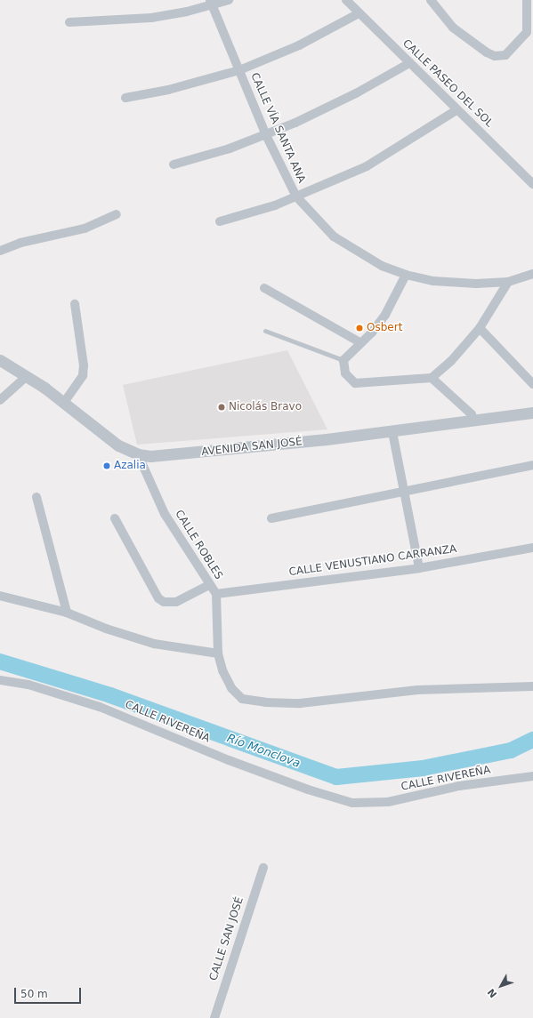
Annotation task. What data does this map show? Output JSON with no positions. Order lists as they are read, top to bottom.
{
  "streets": {
    "street": [
      "CALLE PASEO DEL SOL",
      "CALLE VÍA SANTA ANA",
      "AVENIDA SAN JOSÉ",
      "CALLE ROBLES",
      "CALLE VENUSTIANO CARRANZA",
      "CALLE RIVEREÑA",
      "CALLE SAN JOSÉ"
    ]
  },
  "crossings": [
    ["AVENIDA SAN JOSÉ", "CALLE ROBLES"],
    ["CALLE ROBLES", "CALLE VENUSTIANO CARRANZA"]
  ],
  "water": ["Río Monclova"],
  "places": ["Osbert", "Nicolás Bravo", "Azalia"],
  "scale_bar": "50 m",
  "north": "bottom left"
}
